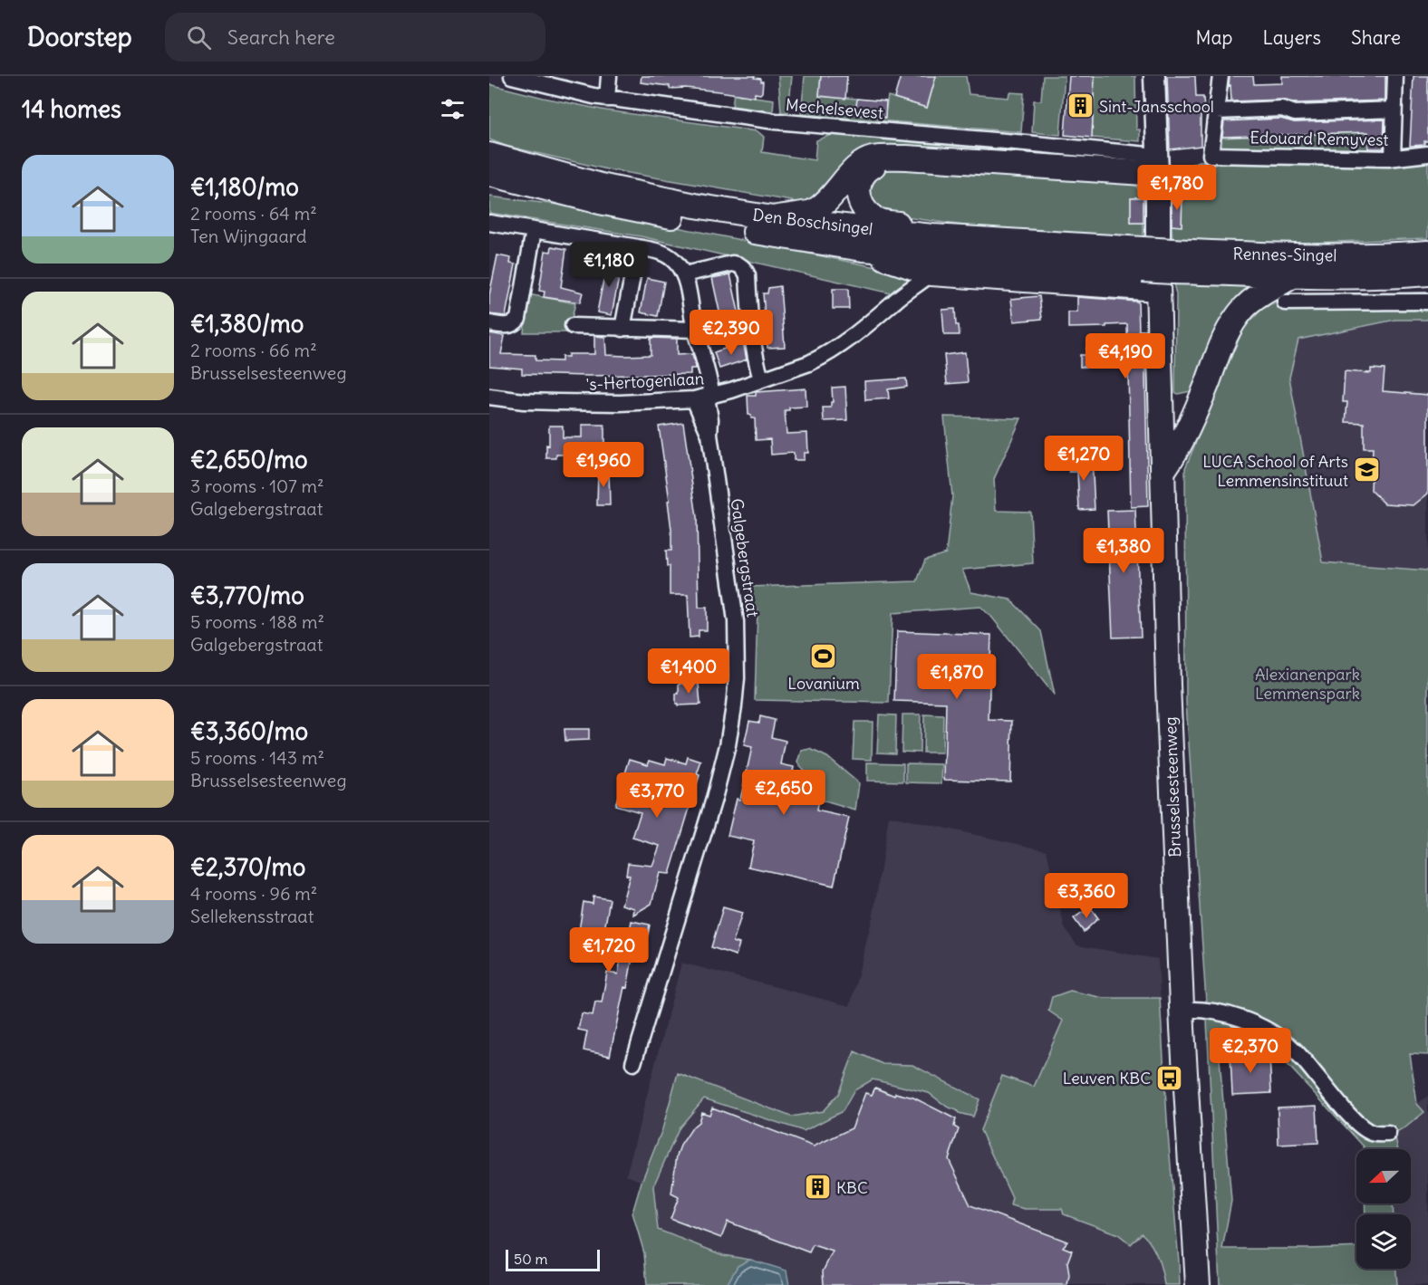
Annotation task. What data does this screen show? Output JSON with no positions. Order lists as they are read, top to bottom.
{
  "streets": {
    "main road": ["Den Boschsingel", "Rennes-Singel", "Brusselsesteenweg"],
    "street": [
      "Mechelsevest",
      "Edouard Remyvest",
      "'s-Hertogenlaan",
      "Galgebergstraat"
    ]
  },
  "crossings": [
    ["Mechelsevest", "Brusselsesteenweg"],
    ["Den Boschsingel", "Rennes-Singel"],
    ["Rennes-Singel", "Brusselsesteenweg"],
    ["'s-Hertogenlaan", "Galgebergstraat"]
  ],
  "parks": ["Alexianenpark Lemmenspark"],
  "places": {
    "building": ["Sint-Jansschool", "KBC"],
    "school or university": ["LUCA School of Arts Lemmensinstituut"],
    "sports": ["Lovanium"],
    "bus stop": ["Leuven KBC"]
  },
  "scale_bar": "50 m",
  "north": "left",
  "page": {
    "header": "Doorstep",
    "search": "Search here",
    "nav": ["Map", "Layers", "Share"],
    "heading": "14 homes",
    "list": [
      {
        "name": "€1,180/mo",
        "note": "2 rooms · 64 m² · Ten Wijngaard"
      },
      {
        "name": "€1,380/mo",
        "note": "2 rooms · 66 m² · Brusselsesteenweg"
      },
      {
        "name": "€2,650/mo",
        "note": "3 rooms · 107 m² · Galgebergstraat"
      },
      {
        "name": "€3,770/mo",
        "note": "5 rooms · 188 m² · Galgebergstraat"
      },
      {
        "name": "€3,360/mo",
        "note": "5 rooms · 143 m² · Brusselsesteenweg"
      },
      {
        "name": "€2,370/mo",
        "note": "4 rooms · 96 m² · Sellekensstraat"
      }
    ],
    "price": [
      "€1,780",
      "€1,180",
      "€2,390",
      "€4,190",
      "€1,270",
      "€1,960",
      "€1,380",
      "€1,400",
      "€1,870",
      "€2,650",
      "€3,770",
      "€3,360",
      "€1,720",
      "€2,370"
    ],
    "scale": "50 m"
  }
}
